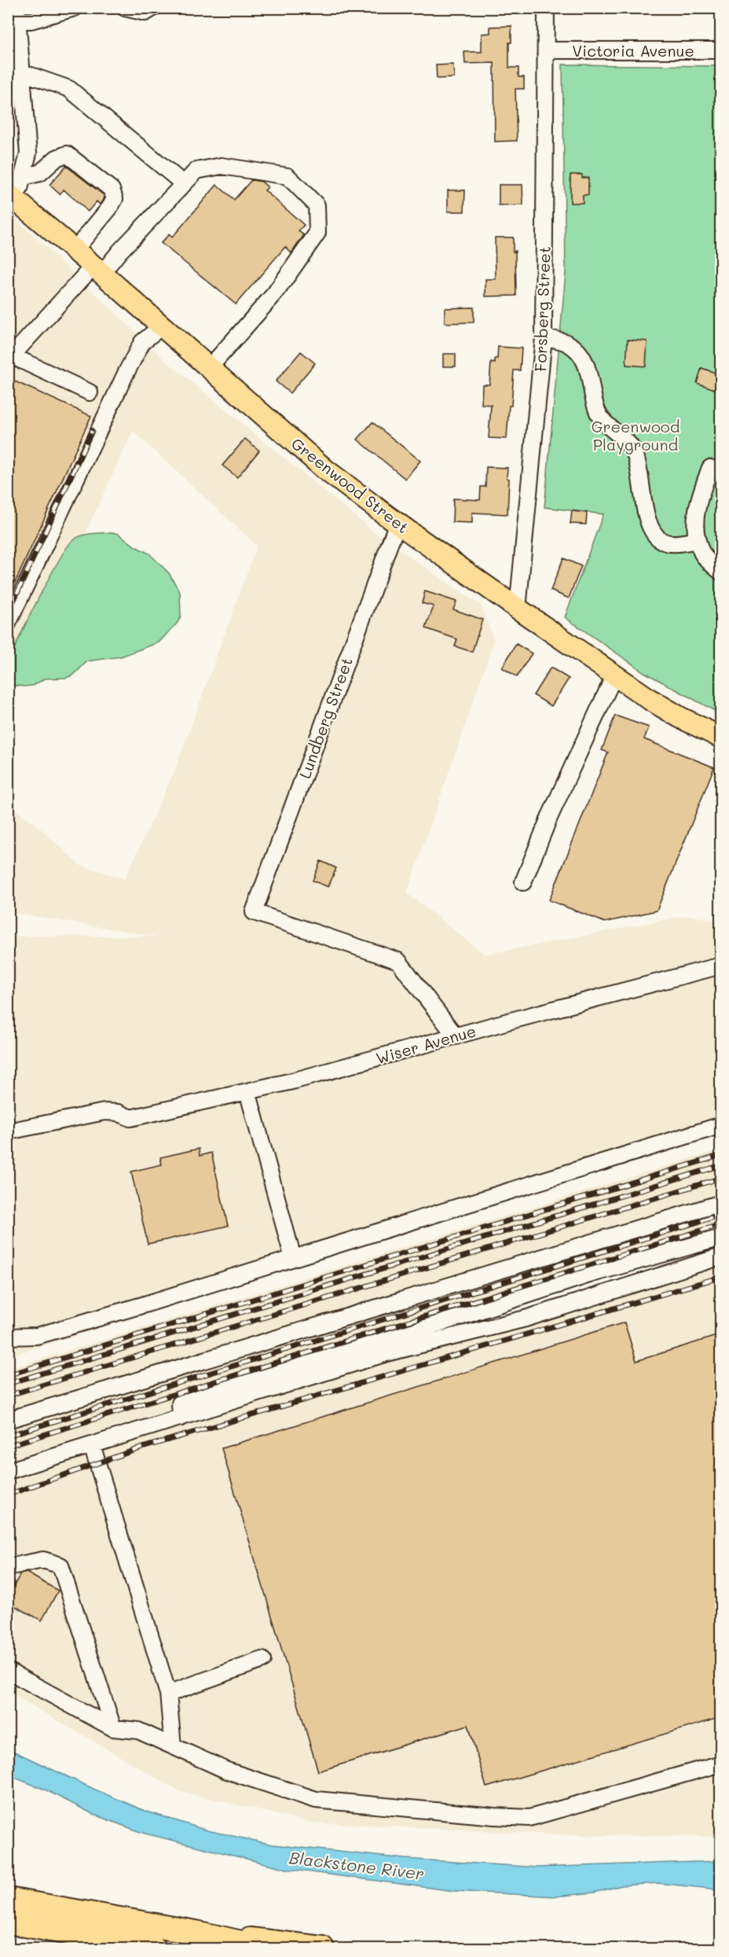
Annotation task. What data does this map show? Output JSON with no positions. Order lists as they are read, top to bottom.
{
  "streets": {
    "main road": ["Greenwood Street"],
    "street": [
      "Victoria Avenue",
      "Forsberg Street",
      "Lundberg Street",
      "Wiser Avenue"
    ]
  },
  "crossings": [
    ["Victoria Avenue", "Forsberg Street"],
    ["Forsberg Street", "Greenwood Street"],
    ["Greenwood Street", "Lundberg Street"],
    ["Lundberg Street", "Wiser Avenue"]
  ],
  "water": ["Blackstone River"],
  "parks": ["Greenwood Playground"]
}
